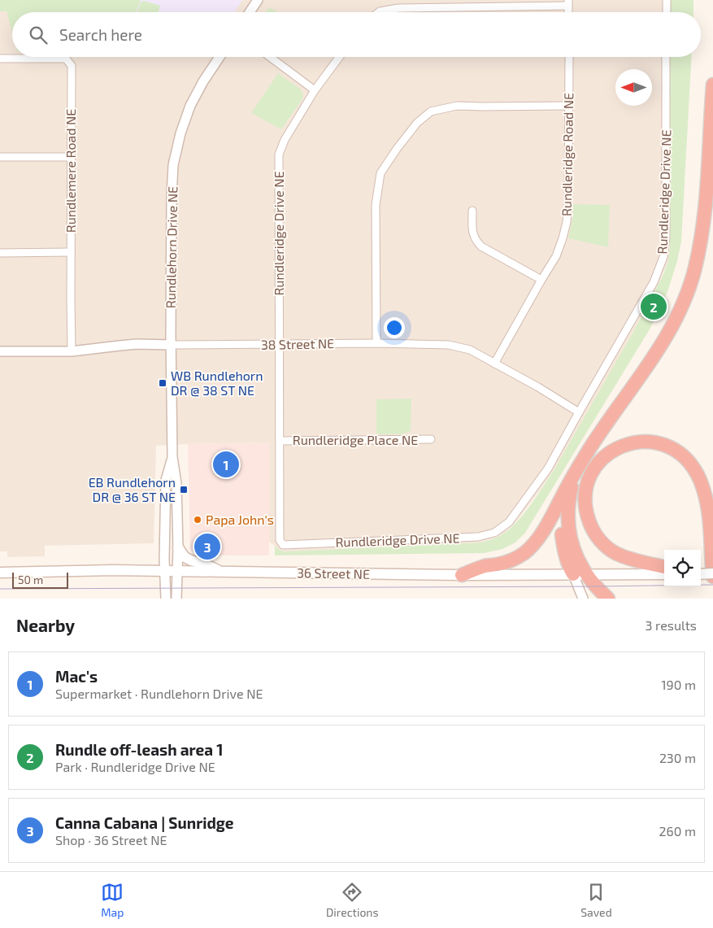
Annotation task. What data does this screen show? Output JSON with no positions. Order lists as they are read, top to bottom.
{
  "streets": {
    "main road": ["36 Street NE"],
    "street": [
      "Rundleridge Road NE",
      "Rundlemere Road NE",
      "Rundleridge Drive NE",
      "Rundlehorn Drive NE",
      "38 Street NE",
      "Rundleridge Place NE"
    ]
  },
  "crossings": [
    ["Rundleridge Road NE", "38 Street NE"],
    ["Rundlemere Road NE", "38 Street NE"],
    ["Rundleridge Drive NE", "38 Street NE"],
    ["Rundleridge Drive NE", "Rundleridge Place NE"],
    ["Rundlehorn Drive NE", "38 Street NE"],
    ["Rundlehorn Drive NE", "36 Street NE"]
  ],
  "places": {
    "transit": ["WB Rundlehorn DR @ 38 ST NE", "EB Rundlehorn DR @ 36 ST NE"],
    "other": ["Papa John's"]
  },
  "scale_bar": "50 m",
  "north": "left",
  "page": {
    "search": "Search here",
    "pins": ["2", "1", "3"],
    "scale": "50 m",
    "heading": ["Nearby", "3 results"],
    "list": [
      {
        "mark": "1",
        "name": "Mac's",
        "note": "Supermarket · Rundlehorn Drive NE",
        "value": "190 m"
      },
      {
        "mark": "2",
        "name": "Rundle off-leash area 1",
        "note": "Park · Rundleridge Drive NE",
        "value": "230 m"
      },
      {
        "mark": "3",
        "name": "Canna Cabana | Sunridge",
        "note": "Shop · 36 Street NE",
        "value": "260 m"
      }
    ],
    "nav": ["Map", "Directions", "Saved"]
  }
}
